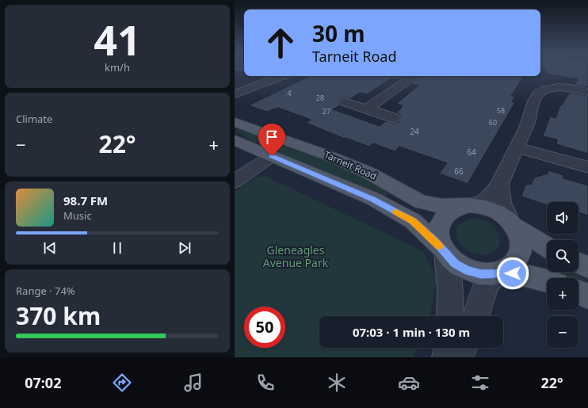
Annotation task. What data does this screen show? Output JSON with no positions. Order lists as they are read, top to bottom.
{
  "streets": {
    "main road": ["Tarneit Road"]
  },
  "parks": ["Gleneagles Avenue Park"],
  "house_numbers": [
    "4",
    "28",
    "58",
    "27",
    "60",
    "24",
    "64",
    "66"
  ],
  "page": {
    "tile": [
      ["41", "km/h"],
      "Climate",
      ["Range · 74%", "370 km"]
    ],
    "turn": ["30 m", "Tarneit Road"],
    "heat": ["−", "22°", "+"],
    "song": ["98.7 FM", "Music"],
    "map_buttons": ["+", "−"],
    "limit": "50",
    "trip": "07:03 · 1 min · 130 m",
    "tabs": ["07:02", "22°"]
  }
}
